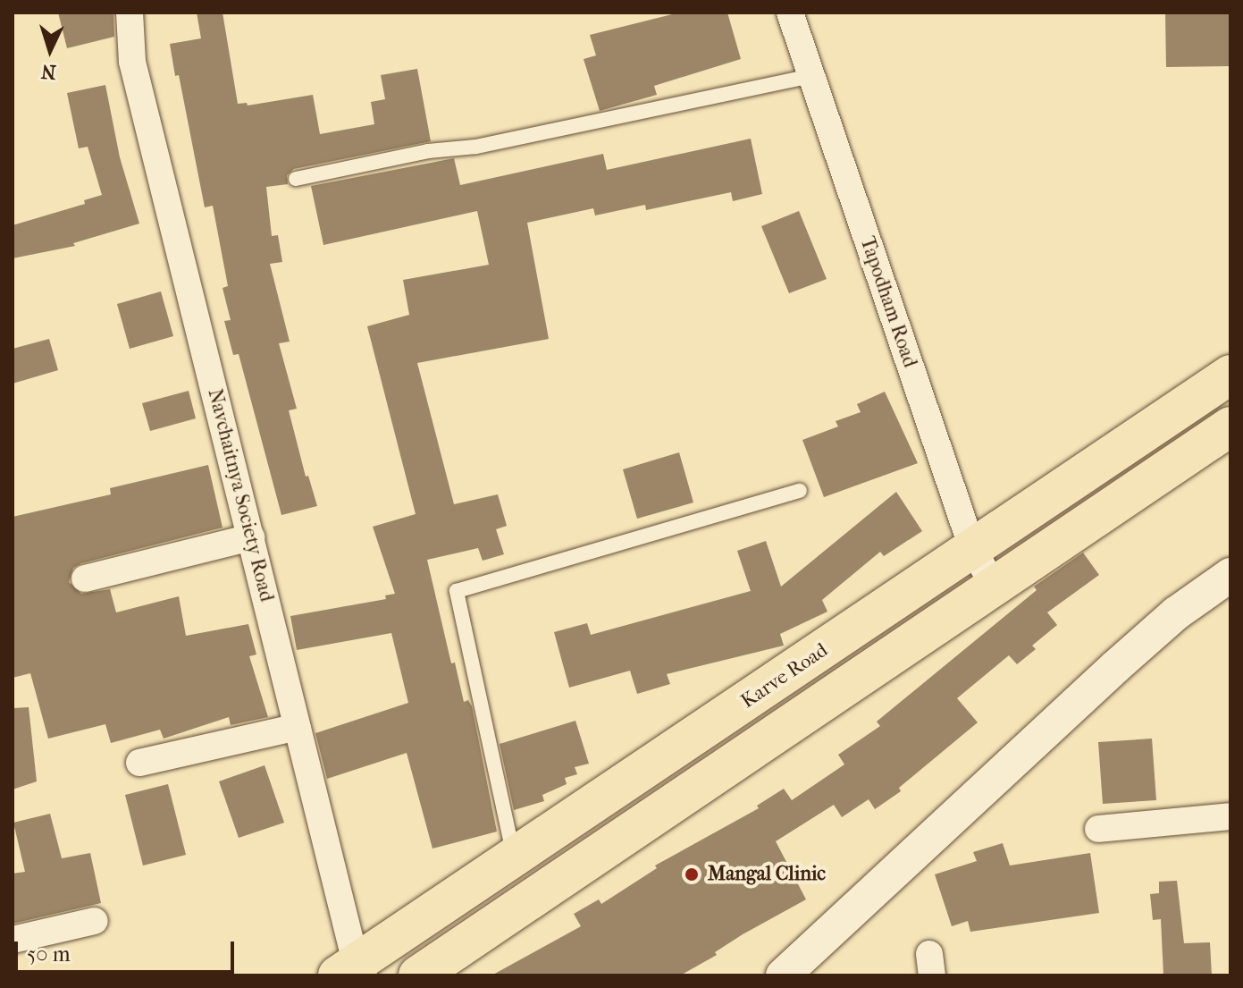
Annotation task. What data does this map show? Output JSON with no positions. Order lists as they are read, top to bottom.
{
  "streets": {
    "main road": ["Karve Road"],
    "street": ["Tapodham Road", "Navchaitnya Society Road"]
  },
  "crossings": [
    ["Tapodham Road", "Karve Road"],
    ["Navchaitnya Society Road", "Karve Road"]
  ],
  "places": ["Mangal Clinic"],
  "scale_bar": "50 m",
  "north": "bottom"
}
